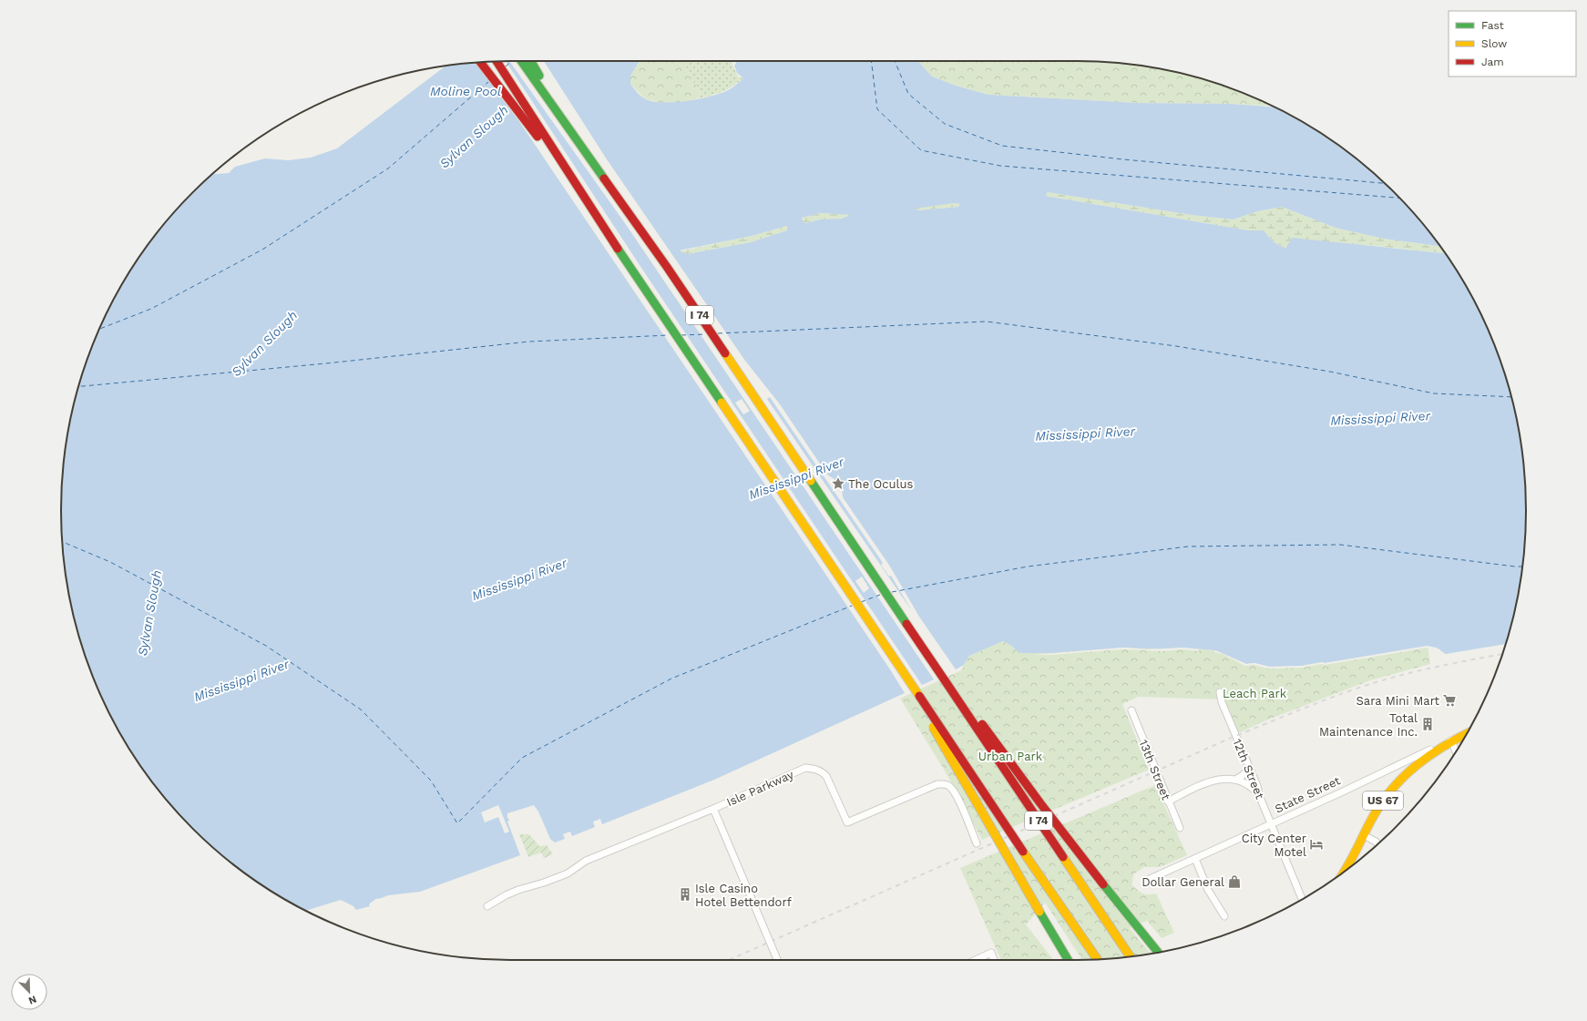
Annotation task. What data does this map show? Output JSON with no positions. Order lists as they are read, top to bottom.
{
  "streets": {
    "main road": ["I 74", "State Street", "US 67"],
    "street": ["12th Street", "13th Street", "Isle Parkway"]
  },
  "crossings": [
    ["12th Street", "State Street"],
    ["State Street", "US 67"]
  ],
  "water": ["Moline Pool", "Sylvan Slough", "Mississippi River"],
  "parks": ["Leach Park", "Urban Park"],
  "places": {
    "place": ["The Oculus"],
    "supermarket": ["Sara Mini Mart"],
    "building": ["Total Maintenance Inc.", "Isle Casino Hotel Bettendorf"],
    "hotel": ["City Center Motel"],
    "shop": ["Dollar General"]
  },
  "legend": ["Fast", "Slow", "Jam"],
  "north": "bottom right"
}
